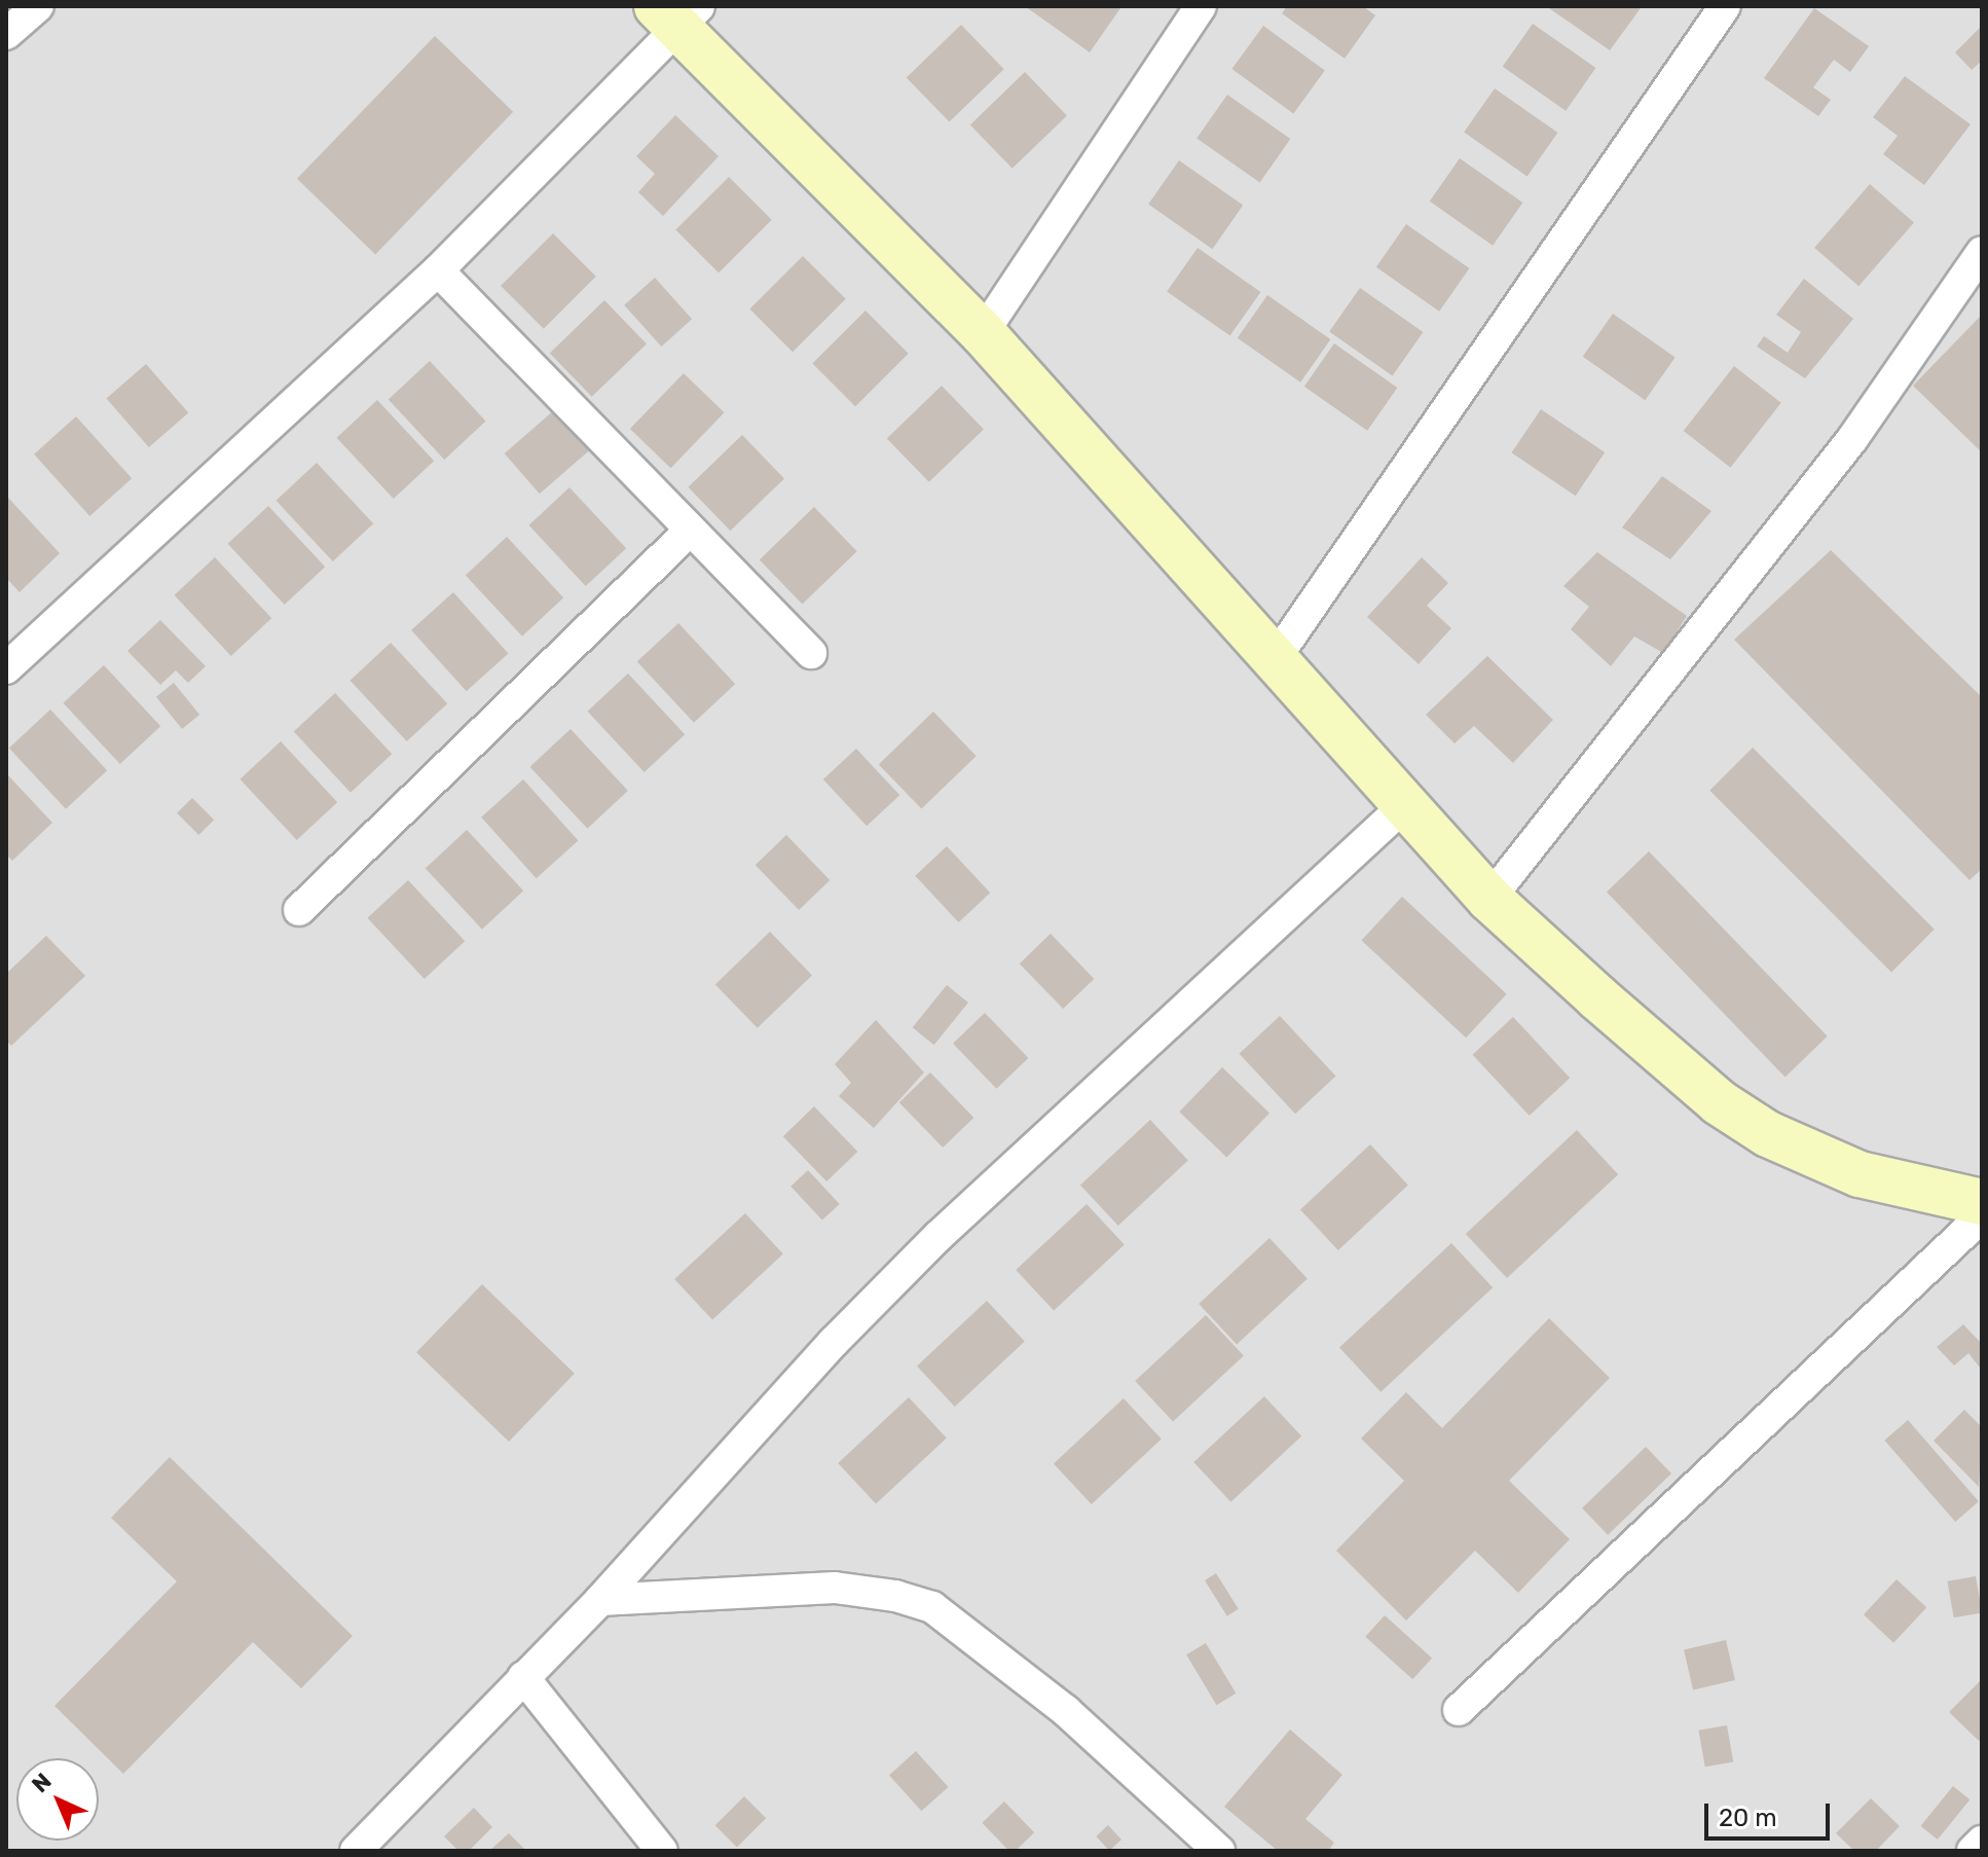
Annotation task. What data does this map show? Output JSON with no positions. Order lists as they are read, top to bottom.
{
  "scale_bar": "20 m",
  "north": "top left"
}
